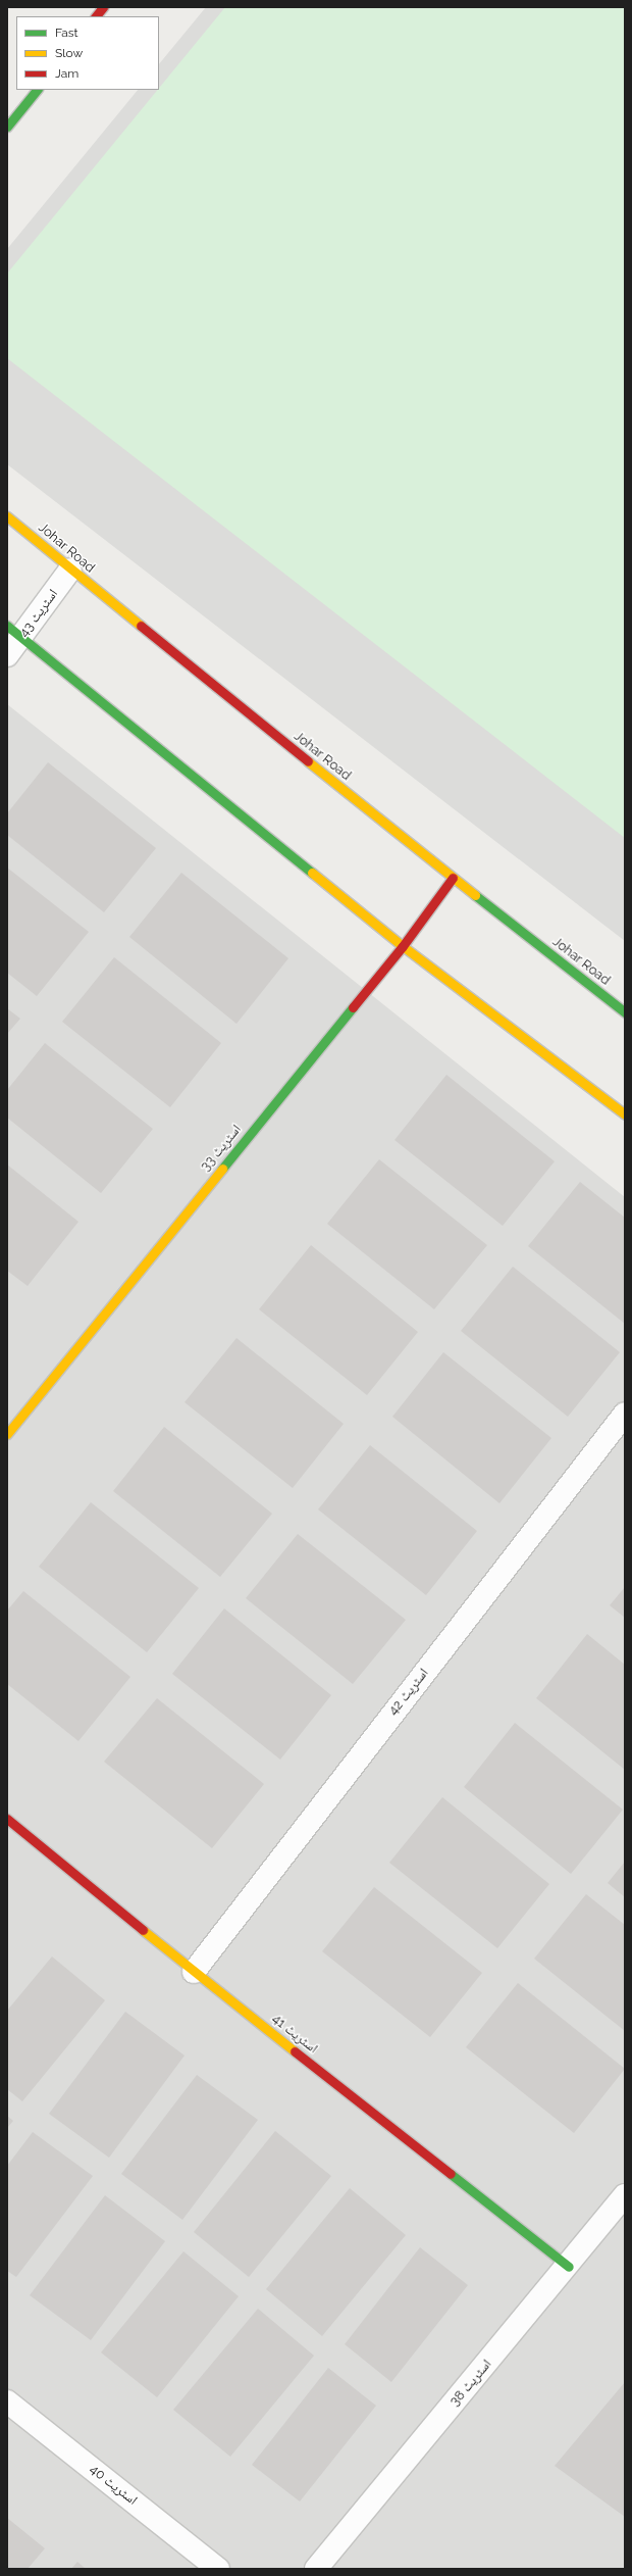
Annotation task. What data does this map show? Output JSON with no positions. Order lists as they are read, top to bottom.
{
  "streets": {
    "street": [
      "Johar Road",
      "اسٹریٹ 43",
      "اسٹریٹ 33",
      "اسٹریٹ 42",
      "اسٹریٹ 41",
      "اسٹریٹ 38",
      "اسٹریٹ 40"
    ]
  },
  "crossings": [
    ["Johar Road", "اسٹریٹ 43"],
    ["Johar Road", "اسٹریٹ 33"],
    ["اسٹریٹ 42", "اسٹریٹ 41"],
    ["اسٹریٹ 41", "اسٹریٹ 38"]
  ],
  "legend": ["Fast", "Slow", "Jam"]
}
